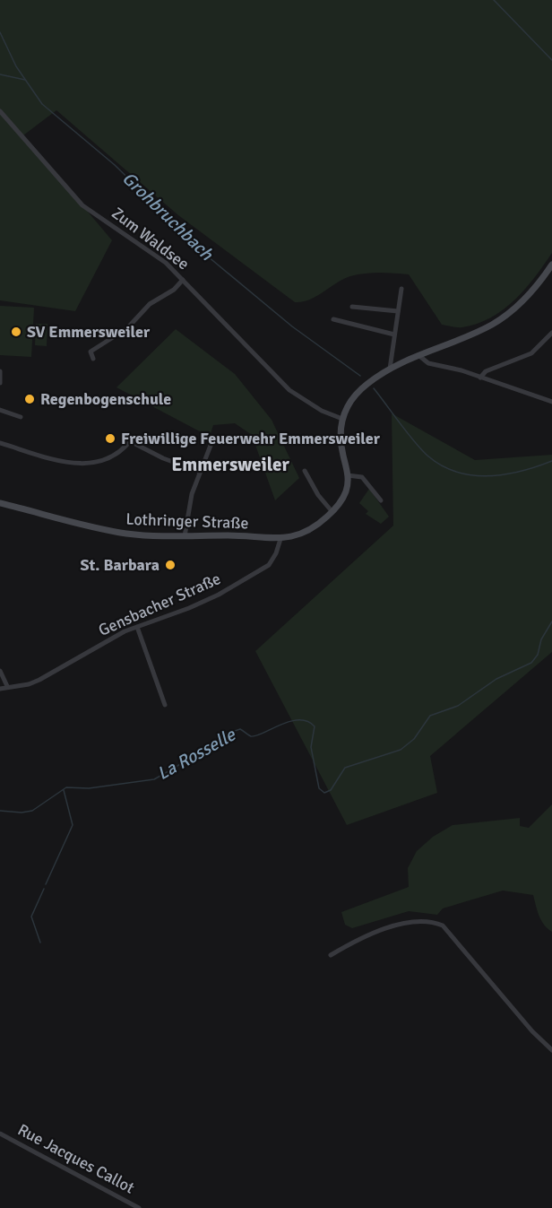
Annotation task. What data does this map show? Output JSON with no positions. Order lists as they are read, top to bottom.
{
  "streets": {
    "main road": ["Lothringer Straße"],
    "street": ["Zum Waldsee", "Gensbacher Straße", "Rue Jacques Callot"]
  },
  "crossings": [
    ["Lothringer Straße", "Gensbacher Straße"]
  ],
  "districts": ["Emmersweiler"],
  "water": ["Grohbruchbach", "La Rosselle"],
  "places": [
    "SV Emmersweiler",
    "Regenbogenschule",
    "Freiwillige Feuerwehr Emmersweiler",
    "St. Barbara"
  ]
}
